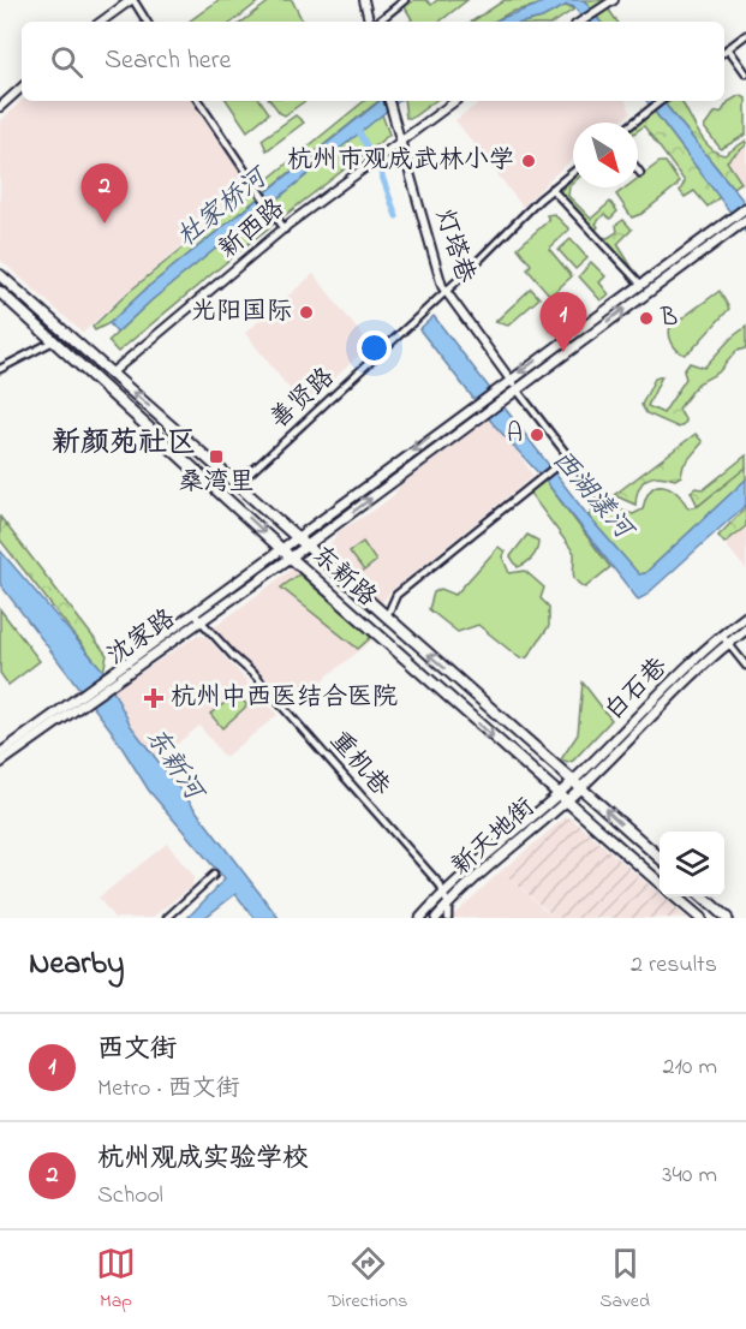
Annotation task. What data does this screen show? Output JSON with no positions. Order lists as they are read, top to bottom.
{
  "streets": {
    "main road": [
      "东新路",
      "沈家路",
      "白石巷",
      "新天地街"
    ],
    "street": [
      "新西路",
      "灯塔巷",
      "善贤路",
      "重机巷"
    ]
  },
  "crossings": [
    ["新西路", "灯塔巷"],
    ["新西路", "东新路"],
    ["灯塔巷", "善贤路"],
    ["灯塔巷", "沈家路"],
    ["善贤路", "东新路"],
    ["东新路", "沈家路"],
    ["东新路", "白石巷"],
    ["东新路", "新天地街"],
    ["沈家路", "重机巷"],
    ["白石巷", "新天地街"],
    ["重机巷", "新天地街"]
  ],
  "districts": ["新颜苑社区"],
  "water": ["杜家桥河", "西湖漾河", "东新河"],
  "places": {
    "other": [
      "杭州市观成武林小学",
      "光阳国际",
      "B",
      "A"
    ],
    "transit": ["桑湾里"],
    "health": ["杭州中西医结合医院"]
  },
  "north": "bottom right",
  "page": {
    "search": "Search here",
    "pins": ["2", "1"],
    "heading": ["Nearby", "2 results"],
    "list": [
      {
        "mark": "1",
        "name": "西文街",
        "note": "Metro · 西文街",
        "value": "210 m"
      },
      {
        "mark": "2",
        "name": "杭州观成实验学校",
        "note": "School",
        "value": "340 m"
      }
    ],
    "nav": ["Map", "Directions", "Saved"]
  }
}
